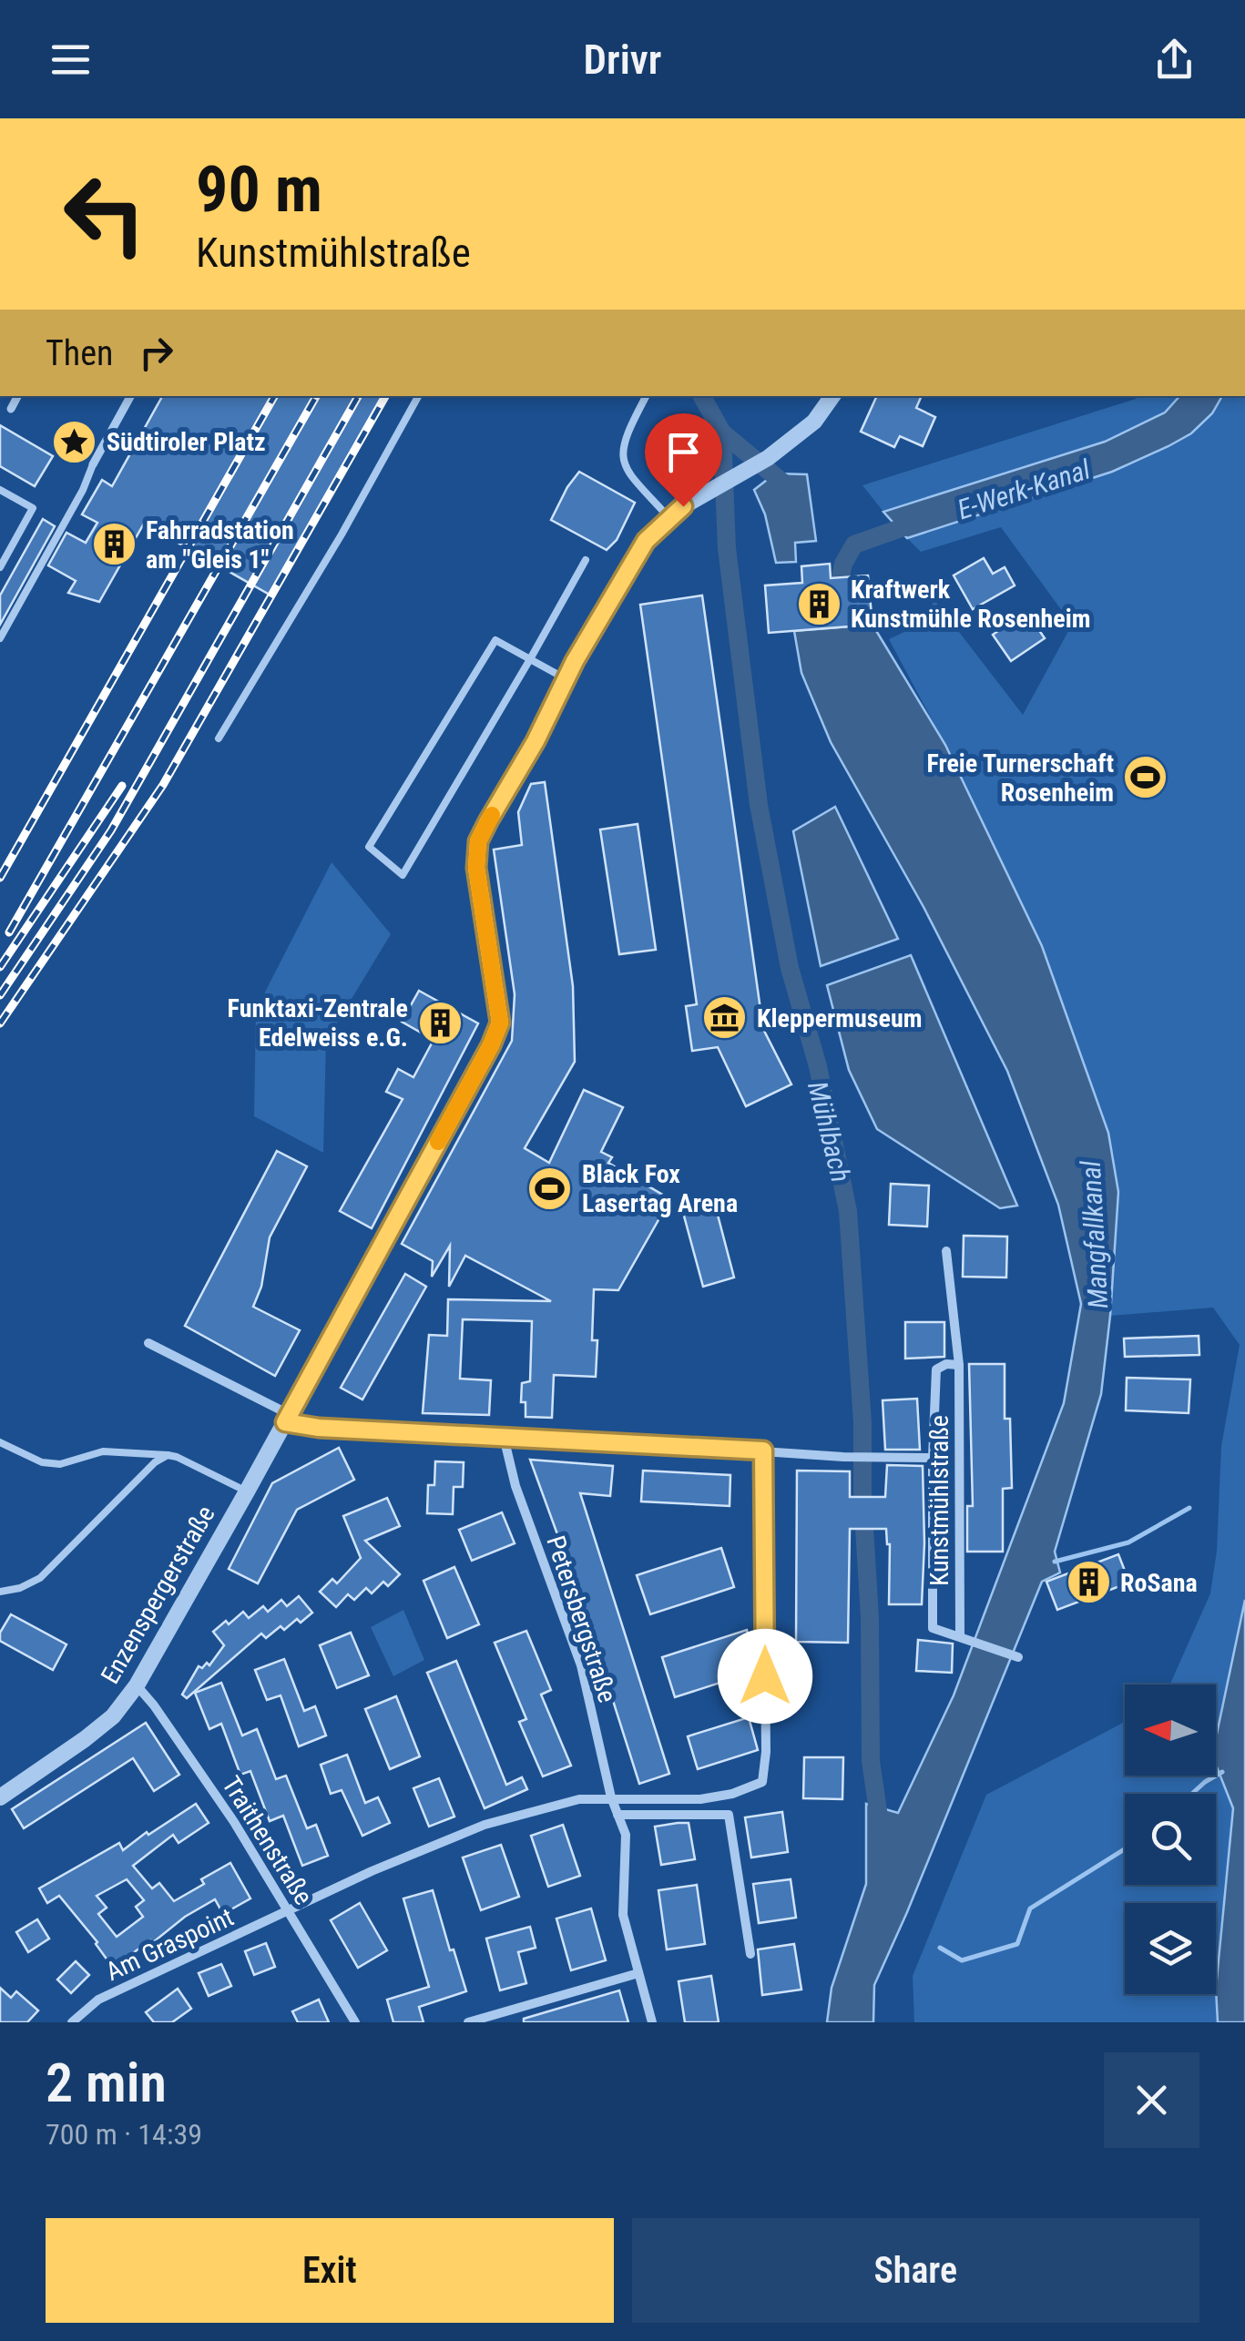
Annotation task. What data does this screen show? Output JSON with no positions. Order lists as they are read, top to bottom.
{
  "streets": {
    "street": [
      "Kunstmühlstraße",
      "Enzenspergerstraße",
      "Petersbergstraße",
      "Traithenstraße",
      "Am Graspoint"
    ]
  },
  "crossings": [
    ["Kunstmühlstraße", "Enzenspergerstraße"],
    ["Kunstmühlstraße", "Petersbergstraße"],
    ["Kunstmühlstraße", "Am Graspoint"],
    ["Enzenspergerstraße", "Traithenstraße"],
    ["Petersbergstraße", "Am Graspoint"],
    ["Traithenstraße", "Am Graspoint"]
  ],
  "water": ["E-Werk-Kanal", "Mühlbach", "Mangfallkanal"],
  "places": {
    "place": ["Südtiroler Platz"],
    "building": [
      "Fahrradstation am \"Gleis 1\"",
      "Kraftwerk Kunstmühle Rosenheim",
      "Funktaxi-Zentrale Edelweiss e.G.",
      "RoSana"
    ],
    "sports": ["Freie Turnerschaft Rosenheim", "Black Fox Lasertag Arena"],
    "museum": ["Kleppermuseum"]
  },
  "north": "left",
  "page": {
    "header": "Drivr",
    "turn": ["90 m", "Kunstmühlstraße"],
    "then": "Then",
    "heading": ["2 min", "700 m · 14:39"],
    "buttons": ["Exit", "Share"]
  }
}
